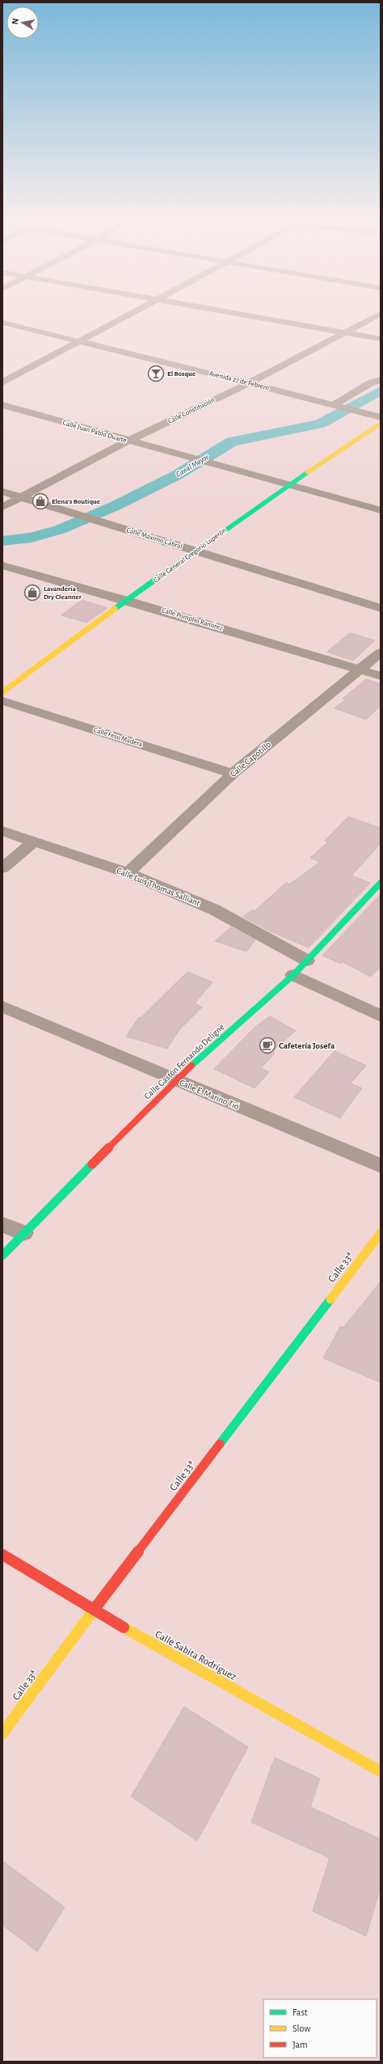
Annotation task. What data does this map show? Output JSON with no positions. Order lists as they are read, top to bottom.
{
  "streets": {
    "street": [
      "Avenida 27 de Febrero",
      "Calle Constitución",
      "Calle Juan Pablo Duarte",
      "Calle Máximo Cabral",
      "Calle General Gregorio Luperón",
      "Calle Pomplio Ramírez",
      "Calle Feso Madera",
      "Calle Capotillo",
      "Calle Luis Thomas Salliant",
      "Calle Gastón Fernando Deligne",
      "Calle E. Marino Tió",
      "Calle 33ª",
      "Calle Sabita Rodríguez"
    ]
  },
  "crossings": [
    ["Avenida 27 de Febrero", "Calle Constitución"],
    ["Calle Constitución", "Calle Juan Pablo Duarte"],
    ["Calle Constitución", "Calle Máximo Cabral"],
    ["Calle Juan Pablo Duarte", "Calle General Gregorio Luperón"],
    ["Calle Máximo Cabral", "Calle General Gregorio Luperón"],
    ["Calle General Gregorio Luperón", "Calle Pomplio Ramírez"],
    ["Calle Pomplio Ramírez", "Calle Capotillo"],
    ["Calle Feso Madera", "Calle Capotillo"],
    ["Calle Capotillo", "Calle Luis Thomas Salliant"],
    ["Calle Luis Thomas Salliant", "Calle Gastón Fernando Deligne"],
    ["Calle Gastón Fernando Deligne", "Calle E. Marino Tió"],
    ["Calle 33ª", "Calle Sabita Rodríguez"]
  ],
  "water": ["Canal Mayor"],
  "places": {
    "bar": ["El Bosque"],
    "shop": ["Elena's Boutique", "Lavandería Dry Cleanner"],
    "cafe": ["Cafetería Josefa"]
  },
  "legend": ["Fast", "Slow", "Jam"],
  "north": "left"
}
